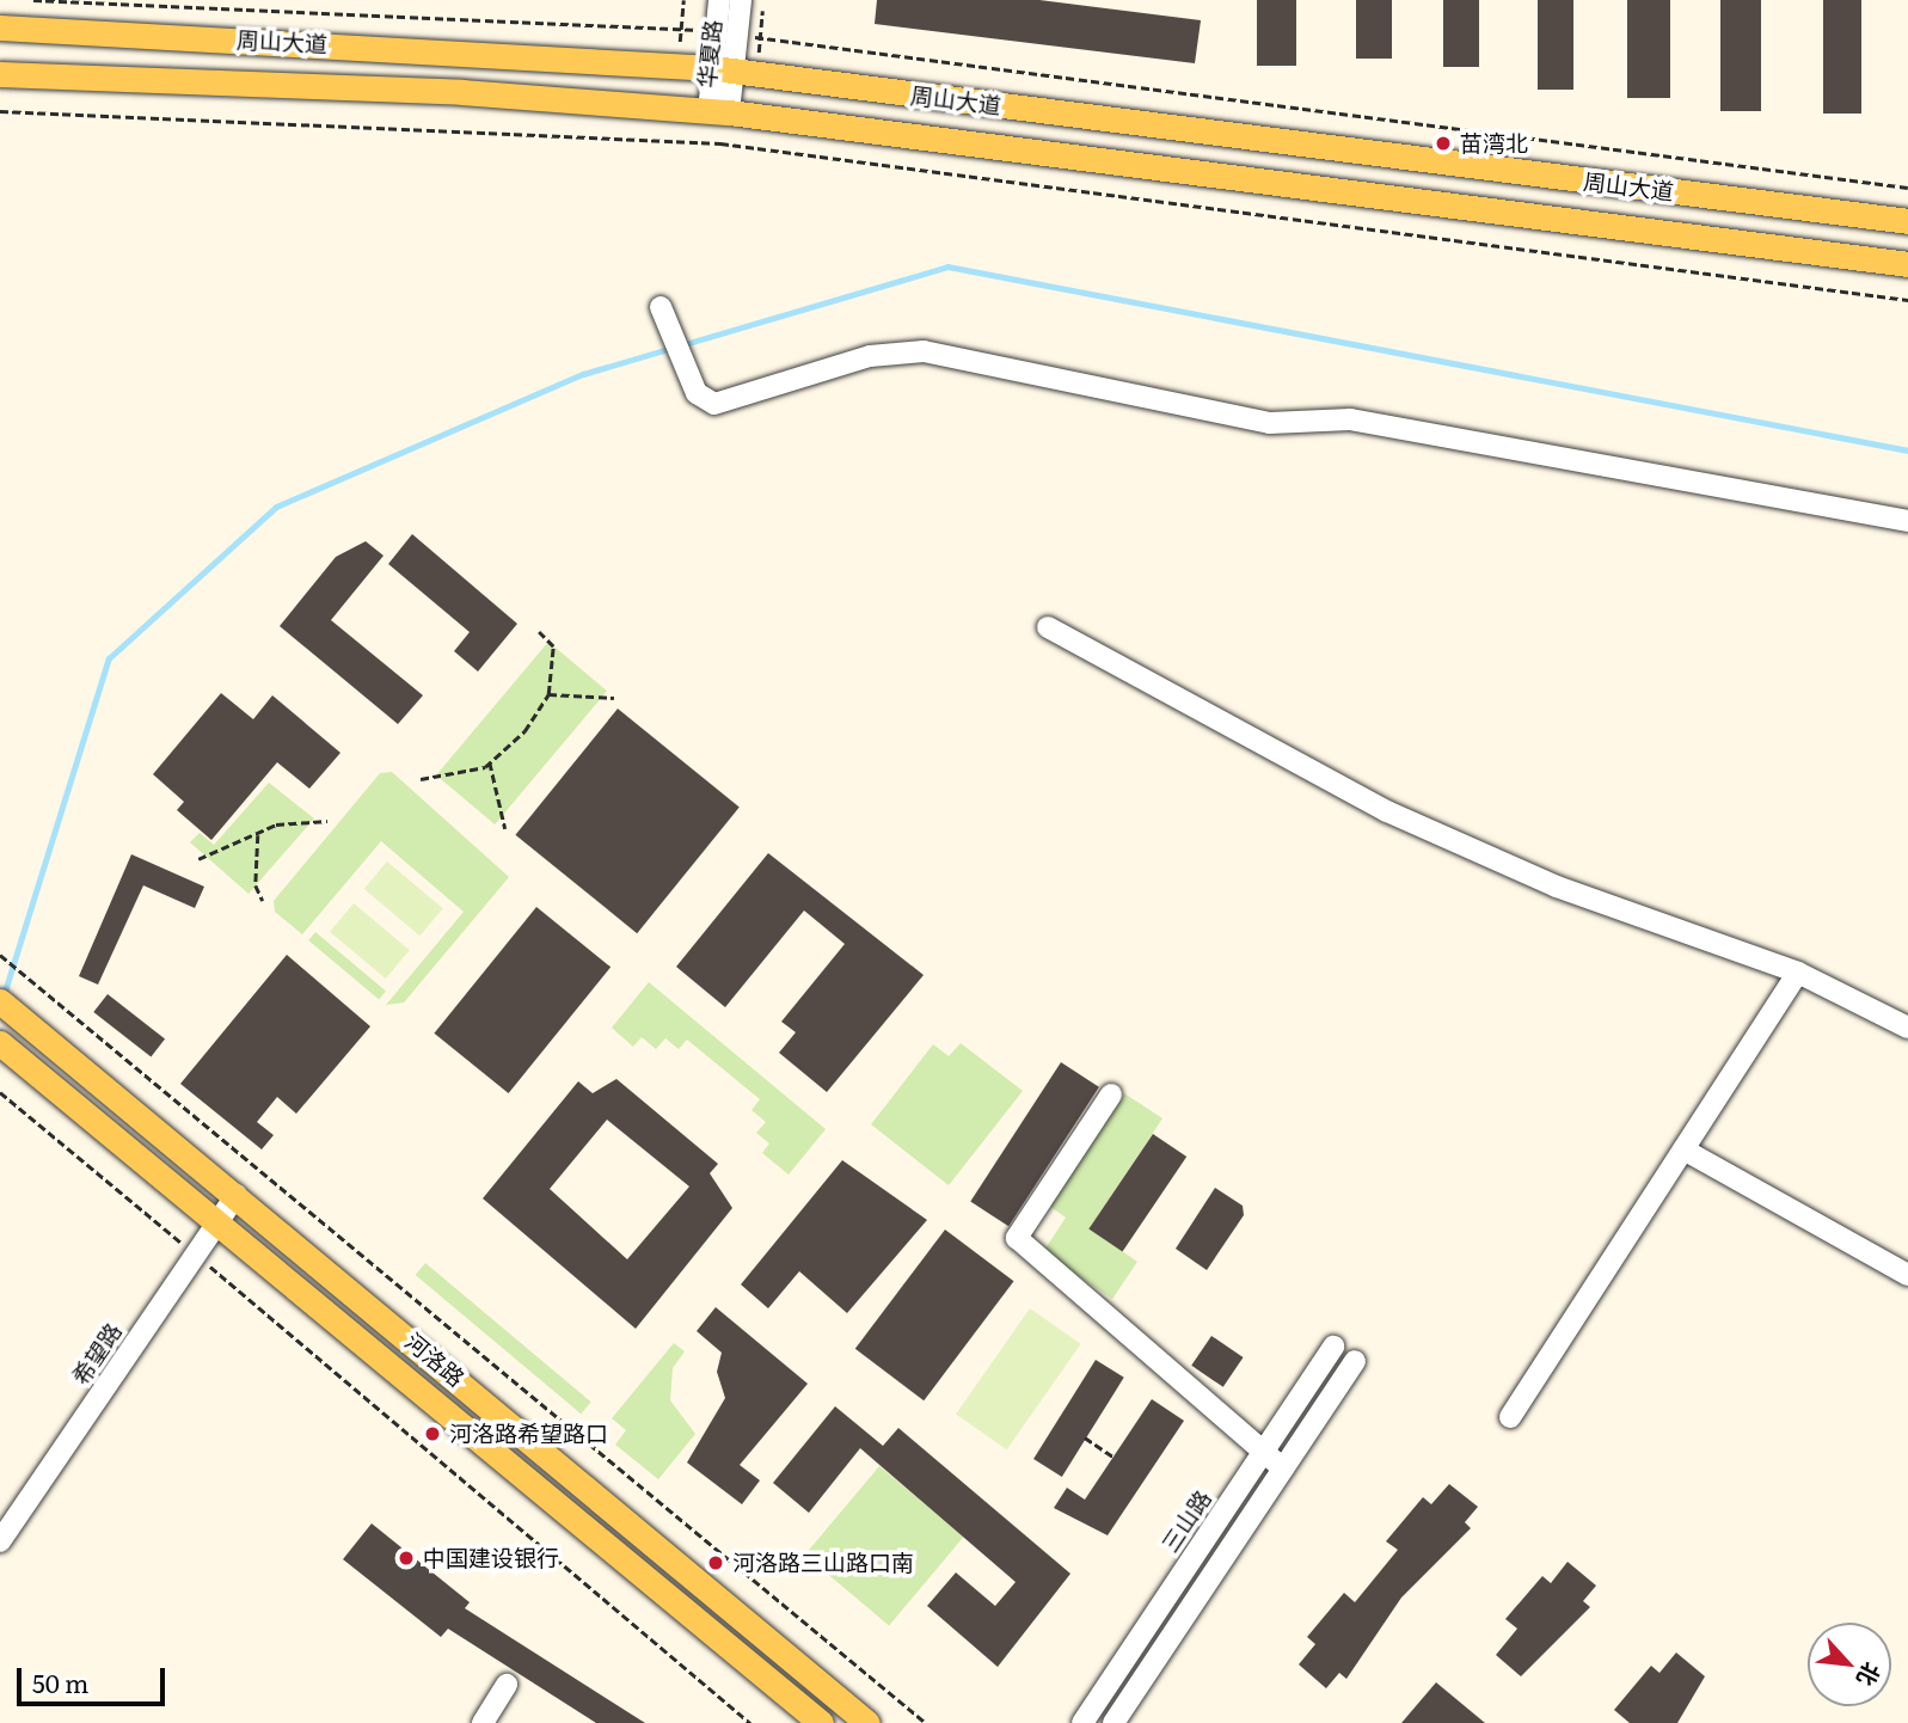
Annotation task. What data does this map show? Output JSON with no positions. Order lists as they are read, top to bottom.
{
  "streets": {
    "main road": ["周山大道", "河洛路"],
    "street": ["华夏路", "希望路", "三山路"]
  },
  "crossings": [
    ["周山大道", "华夏路"],
    ["希望路", "河洛路"]
  ],
  "places": [
    "苗湾北",
    "河洛路希望路口",
    "中国建设银行",
    "河洛路三山路口南"
  ],
  "scale_bar": "50 m",
  "north": "bottom right"
}
